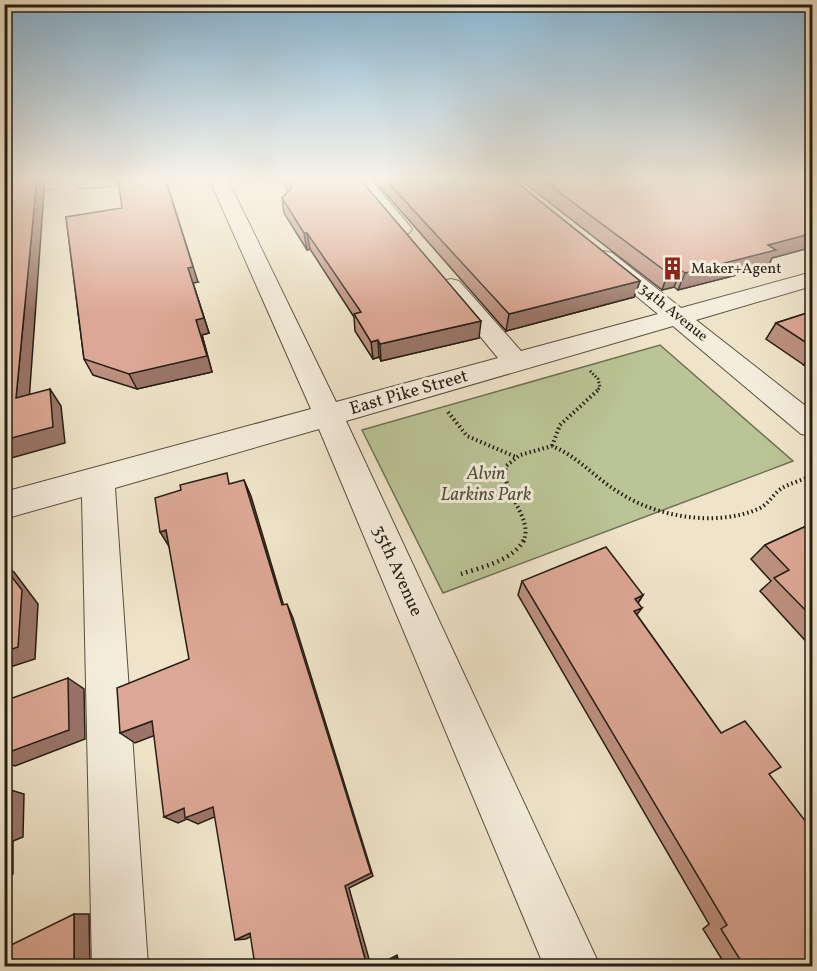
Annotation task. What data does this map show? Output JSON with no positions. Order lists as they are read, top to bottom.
{
  "streets": {
    "street": ["34th Avenue", "East Pike Street", "35th Avenue"]
  },
  "crossings": [
    ["34th Avenue", "East Pike Street"],
    ["East Pike Street", "35th Avenue"]
  ],
  "parks": ["Alvin Larkins Park"],
  "places": {
    "building": ["Maker+Agent"]
  }
}
